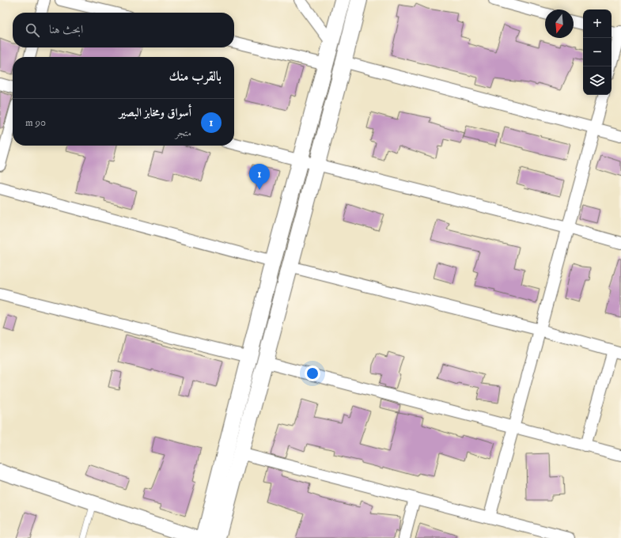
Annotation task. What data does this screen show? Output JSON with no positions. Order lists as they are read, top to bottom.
{
  "north": "bottom",
  "page": {
    "map_buttons": ["+", "−"],
    "search": "ابحث هنا",
    "heading": "بالقرب منك",
    "list": [
      {
        "mark": "1",
        "name": "أسواق ومخابز البصير",
        "note": "متجر",
        "value": "90 m"
      }
    ],
    "pins": "1"
  }
}
